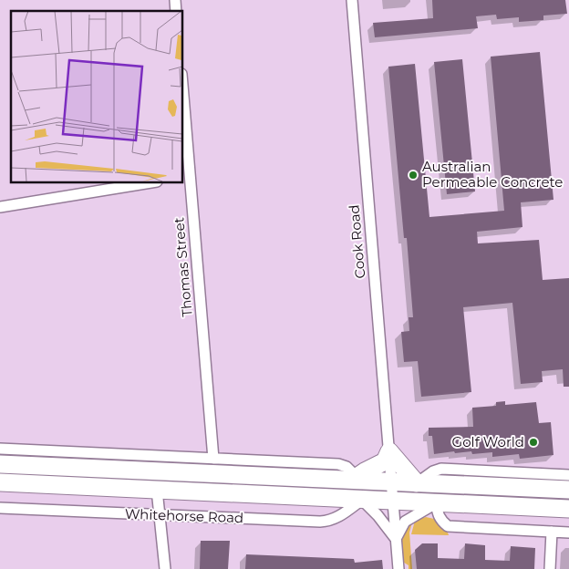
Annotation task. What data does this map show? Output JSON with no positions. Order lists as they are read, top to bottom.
{
  "streets": {
    "highway": ["Whitehorse Road"],
    "street": ["Cook Road", "Thomas Street"]
  },
  "crossings": [
    ["Cook Road", "Whitehorse Road"]
  ],
  "places": ["Australian Permeable Concrete", "Golf World"]
}
